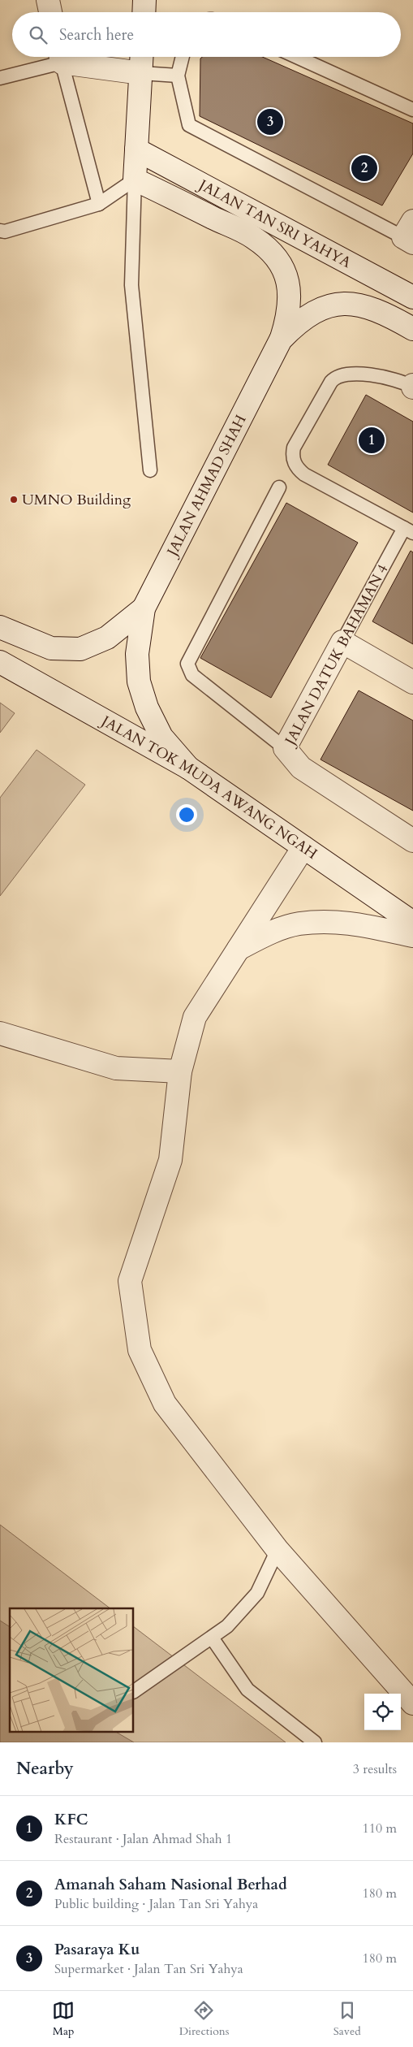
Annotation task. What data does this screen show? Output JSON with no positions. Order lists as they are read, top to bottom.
{
  "streets": {
    "main road": [
      "JALAN TAN SRI YAHYA",
      "JALAN AHMAD SHAH",
      "JALAN DATUK BAHAMAN 4",
      "JALAN TOK MUDA AWANG NGAH"
    ]
  },
  "crossings": [
    ["JALAN TAN SRI YAHYA", "JALAN AHMAD SHAH"],
    ["JALAN AHMAD SHAH", "JALAN TOK MUDA AWANG NGAH"]
  ],
  "places": ["UMNO Building"],
  "page": {
    "search": "Search here",
    "pins": ["3", "2", "1"],
    "heading": ["Nearby", "3 results"],
    "list": [
      {
        "mark": "1",
        "name": "KFC",
        "note": "Restaurant · Jalan Ahmad Shah 1",
        "value": "110 m"
      },
      {
        "mark": "2",
        "name": "Amanah Saham Nasional Berhad",
        "note": "Public building · Jalan Tan Sri Yahya",
        "value": "180 m"
      },
      {
        "mark": "3",
        "name": "Pasaraya Ku",
        "note": "Supermarket · Jalan Tan Sri Yahya",
        "value": "180 m"
      }
    ],
    "nav": ["Map", "Directions", "Saved"]
  }
}
